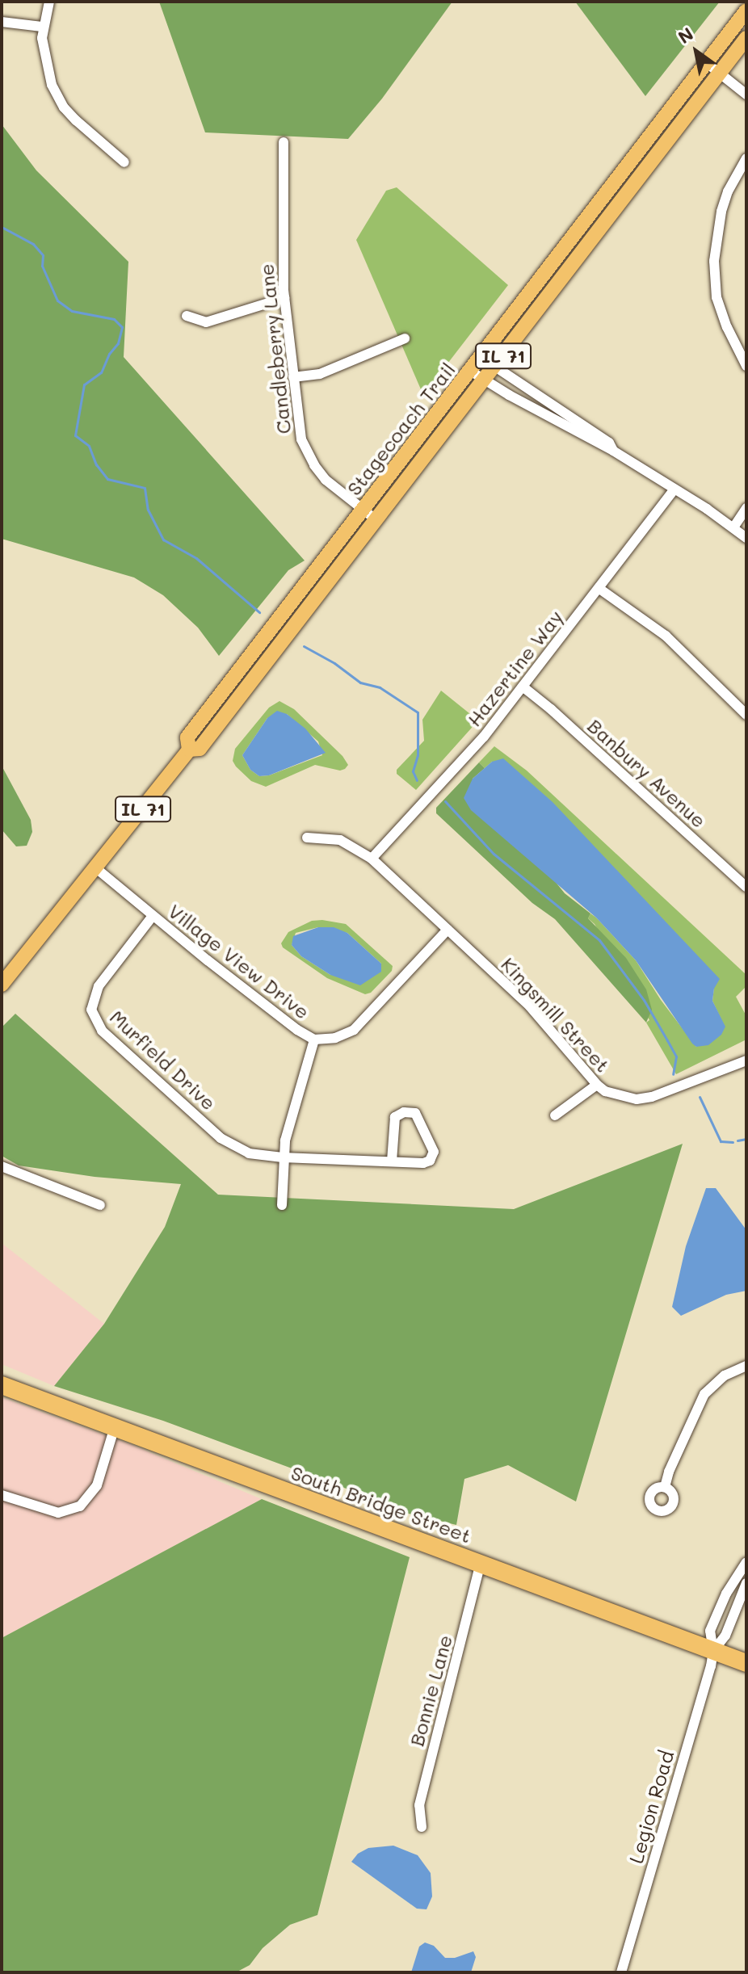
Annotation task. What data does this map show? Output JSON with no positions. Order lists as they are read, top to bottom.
{
  "streets": {
    "highway": ["South Bridge Street"],
    "main road": ["IL 71", "Stagecoach Trail"],
    "street": [
      "Candleberry Lane",
      "Hazertine Way",
      "Banbury Avenue",
      "Village View Drive",
      "Kingsmill Street",
      "Murfield Drive",
      "Bonnie Lane",
      "Legion Road"
    ]
  },
  "crossings": [
    ["Candleberry Lane", "Stagecoach Trail"],
    ["Stagecoach Trail", "Village View Drive"],
    ["Hazertine Way", "Banbury Avenue"],
    ["Hazertine Way", "Kingsmill Street"],
    ["Village View Drive", "Kingsmill Street"],
    ["Village View Drive", "Murfield Drive"],
    ["South Bridge Street", "Bonnie Lane"],
    ["South Bridge Street", "Legion Road"]
  ],
  "north": "top left"
}
